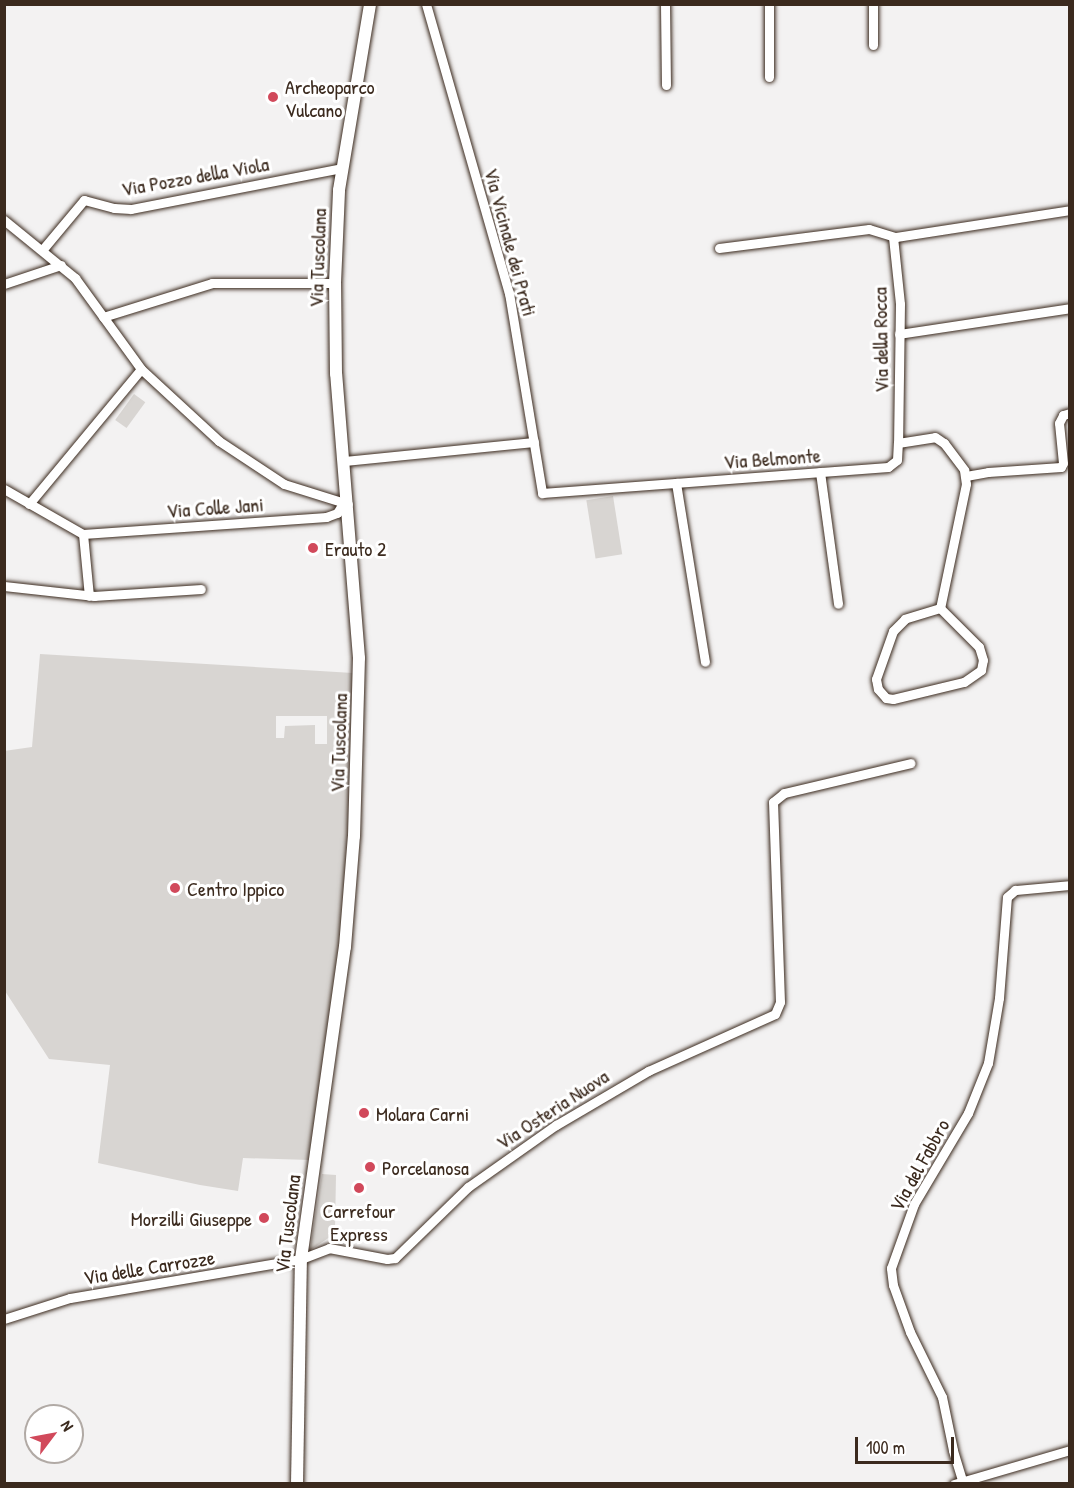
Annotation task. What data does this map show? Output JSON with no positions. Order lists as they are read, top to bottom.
{
  "streets": {
    "main road": ["Via Tuscolana"],
    "street": [
      "Via Pozzo della Viola",
      "Via Vicinale dei Prati",
      "Via della Rocca",
      "Via Belmonte",
      "Via Colle Jani",
      "Via Osteria Nuova",
      "Via del Fabbro",
      "Via delle Carrozze"
    ]
  },
  "crossings": [
    ["Via Pozzo della Viola", "Via Tuscolana"],
    ["Via Vicinale dei Prati", "Via Belmonte"],
    ["Via Tuscolana", "Via Colle Jani"],
    ["Via Tuscolana", "Via Osteria Nuova"],
    ["Via Tuscolana", "Via delle Carrozze"],
    ["Via della Rocca", "Via Belmonte"],
    ["Via Osteria Nuova", "Via delle Carrozze"]
  ],
  "places": [
    "Archeoparco Vulcano",
    "Erauto 2",
    "Centro Ippico",
    "Molara Carni",
    "Porcelanosa",
    "Carrefour Express",
    "Morzilli Giuseppe"
  ],
  "scale_bar": "100 m",
  "north": "top right"
}
